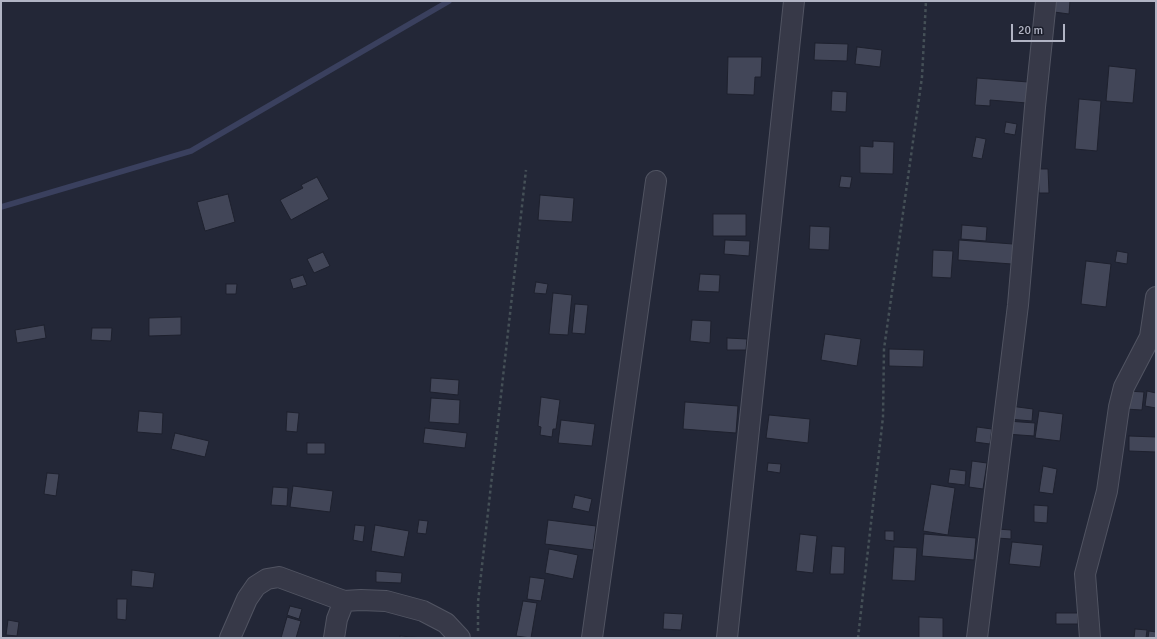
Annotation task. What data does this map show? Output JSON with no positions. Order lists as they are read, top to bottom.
{
  "scale_bar": "20 m"
}
